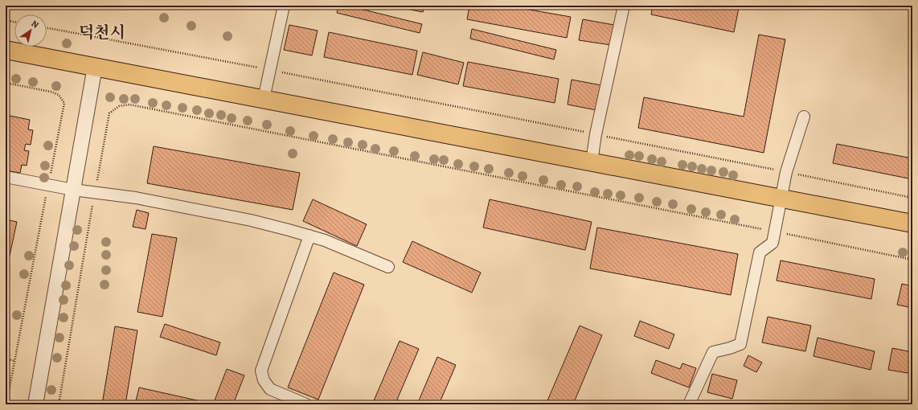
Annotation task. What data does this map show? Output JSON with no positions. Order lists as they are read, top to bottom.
{
  "districts": ["덕천시"],
  "north": "top right"
}
